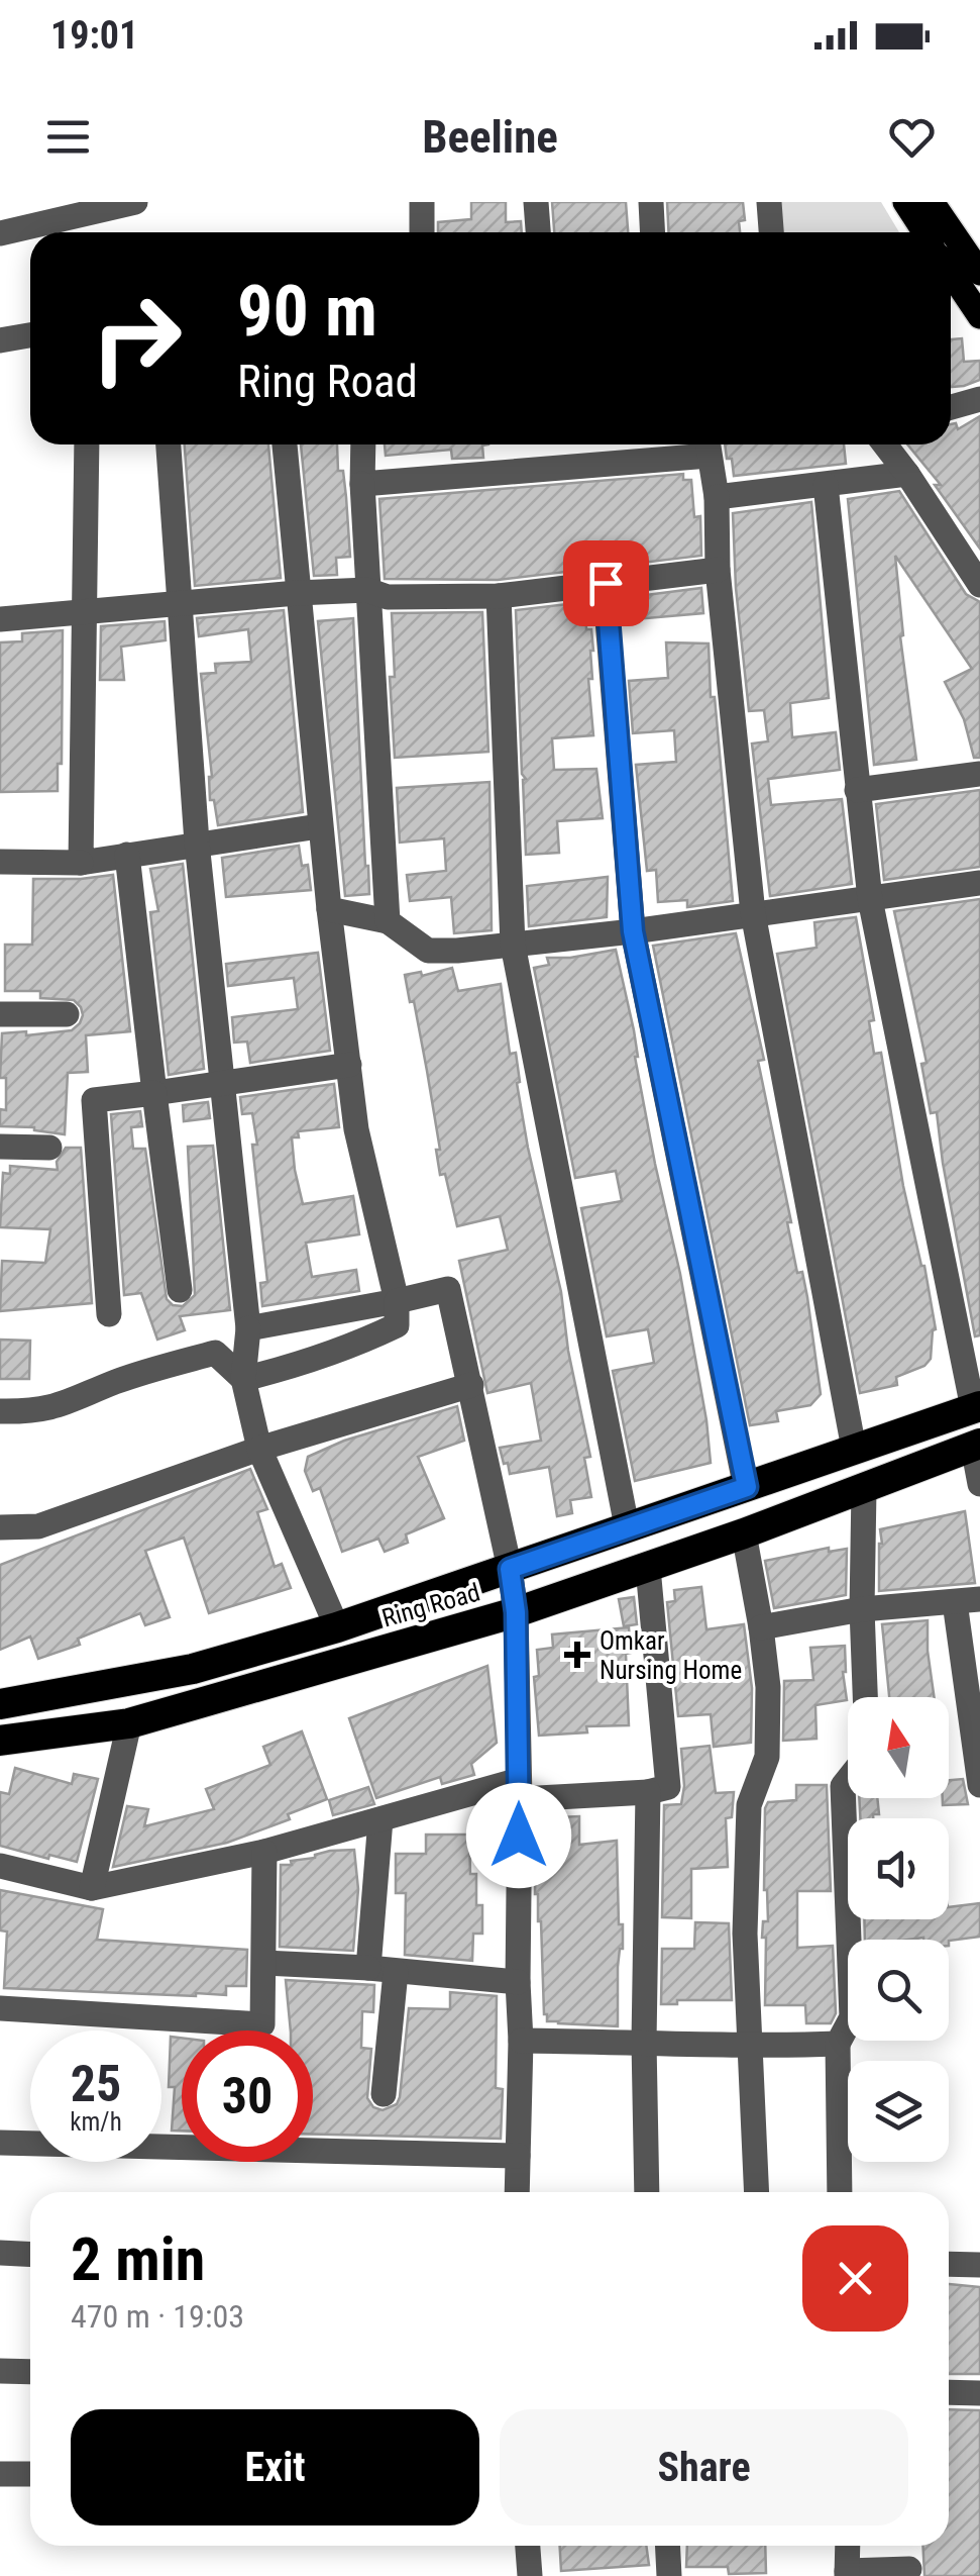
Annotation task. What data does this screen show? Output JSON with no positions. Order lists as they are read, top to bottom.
{
  "streets": {
    "highway": ["Ring Road"]
  },
  "places": {
    "health": ["Omkar Nursing Home"]
  },
  "north": "top",
  "page": {
    "status": "19:01",
    "header": "Beeline",
    "turn": ["90 m", "Ring Road"],
    "speed": "25 km/h",
    "limit": "30",
    "heading": ["2 min", "470 m · 19:03"],
    "buttons": ["Exit", "Share"]
  }
}
